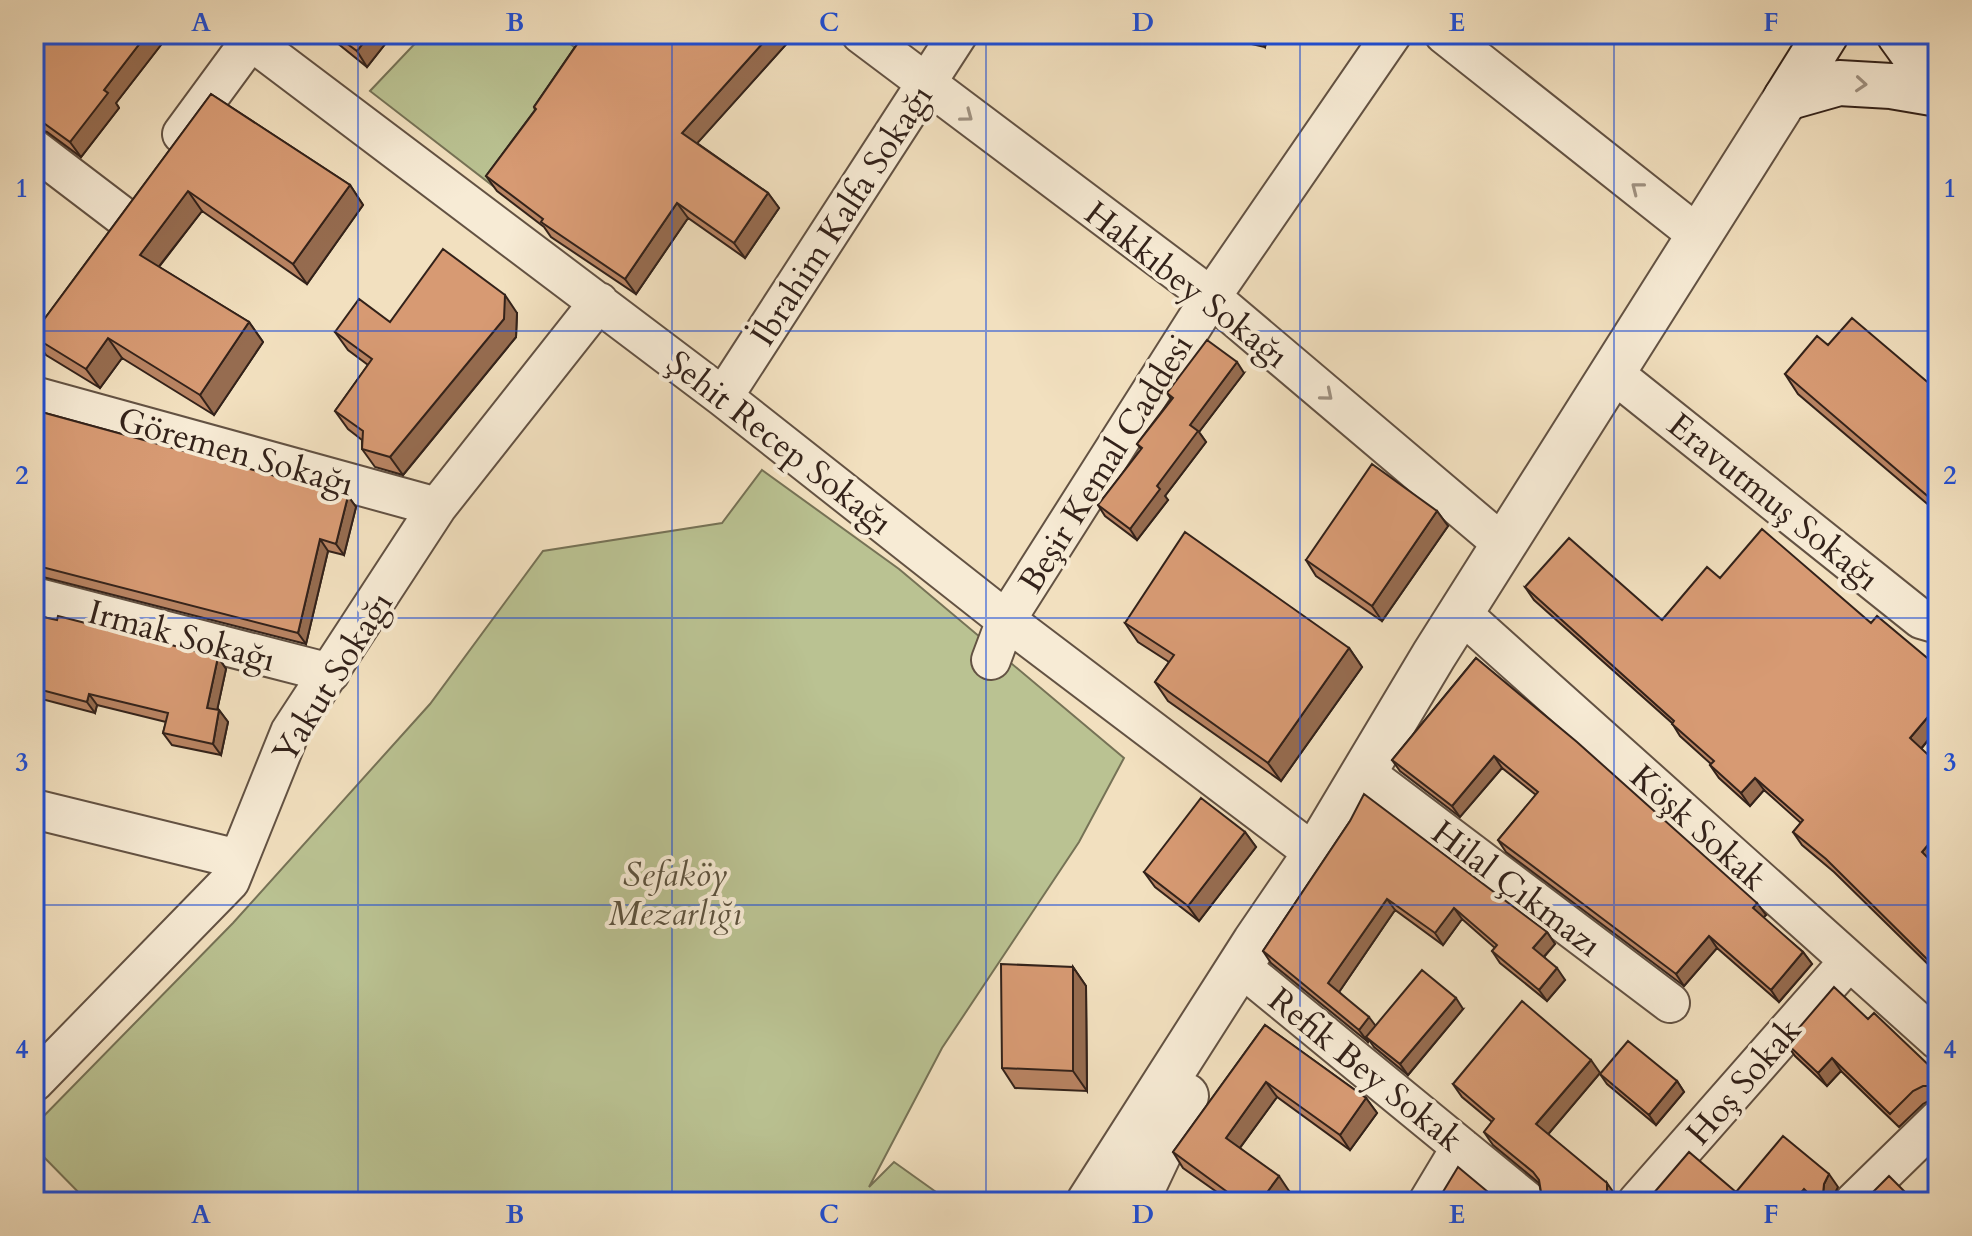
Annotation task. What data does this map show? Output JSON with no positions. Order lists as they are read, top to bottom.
{
  "streets": {
    "street": [
      "İbrahim Kalfa Sokağı",
      "Hakkıbey Sokağı",
      "Şehit Recep Sokağı",
      "Göremen Sokağı",
      "Beşir Kemal Caddesi",
      "Eravutmuş Sokağı",
      "Irmak Sokağı",
      "Yakut Sokağı",
      "Köşk Sokak",
      "Hilal Çıkmazı",
      "Refik Bey Sokak",
      "Hoş Sokak"
    ]
  },
  "crossings": [
    ["İbrahim Kalfa Sokağı", "Hakkıbey Sokağı"],
    ["İbrahim Kalfa Sokağı", "Şehit Recep Sokağı"],
    ["Hakkıbey Sokağı", "Beşir Kemal Caddesi"],
    ["Şehit Recep Sokağı", "Beşir Kemal Caddesi"],
    ["Şehit Recep Sokağı", "Yakut Sokağı"],
    ["Göremen Sokağı", "Yakut Sokağı"],
    ["Irmak Sokağı", "Yakut Sokağı"],
    ["Köşk Sokak", "Hoş Sokak"]
  ],
  "one_way": ["Hakkıbey Sokağı"],
  "parks": ["Sefaköy Mezarlığı"],
  "grid": {
    "columns": [
      "A",
      "B",
      "C",
      "D",
      "E",
      "F"
    ],
    "rows": [
      "1",
      "2",
      "3",
      "4"
    ]
  }
}
